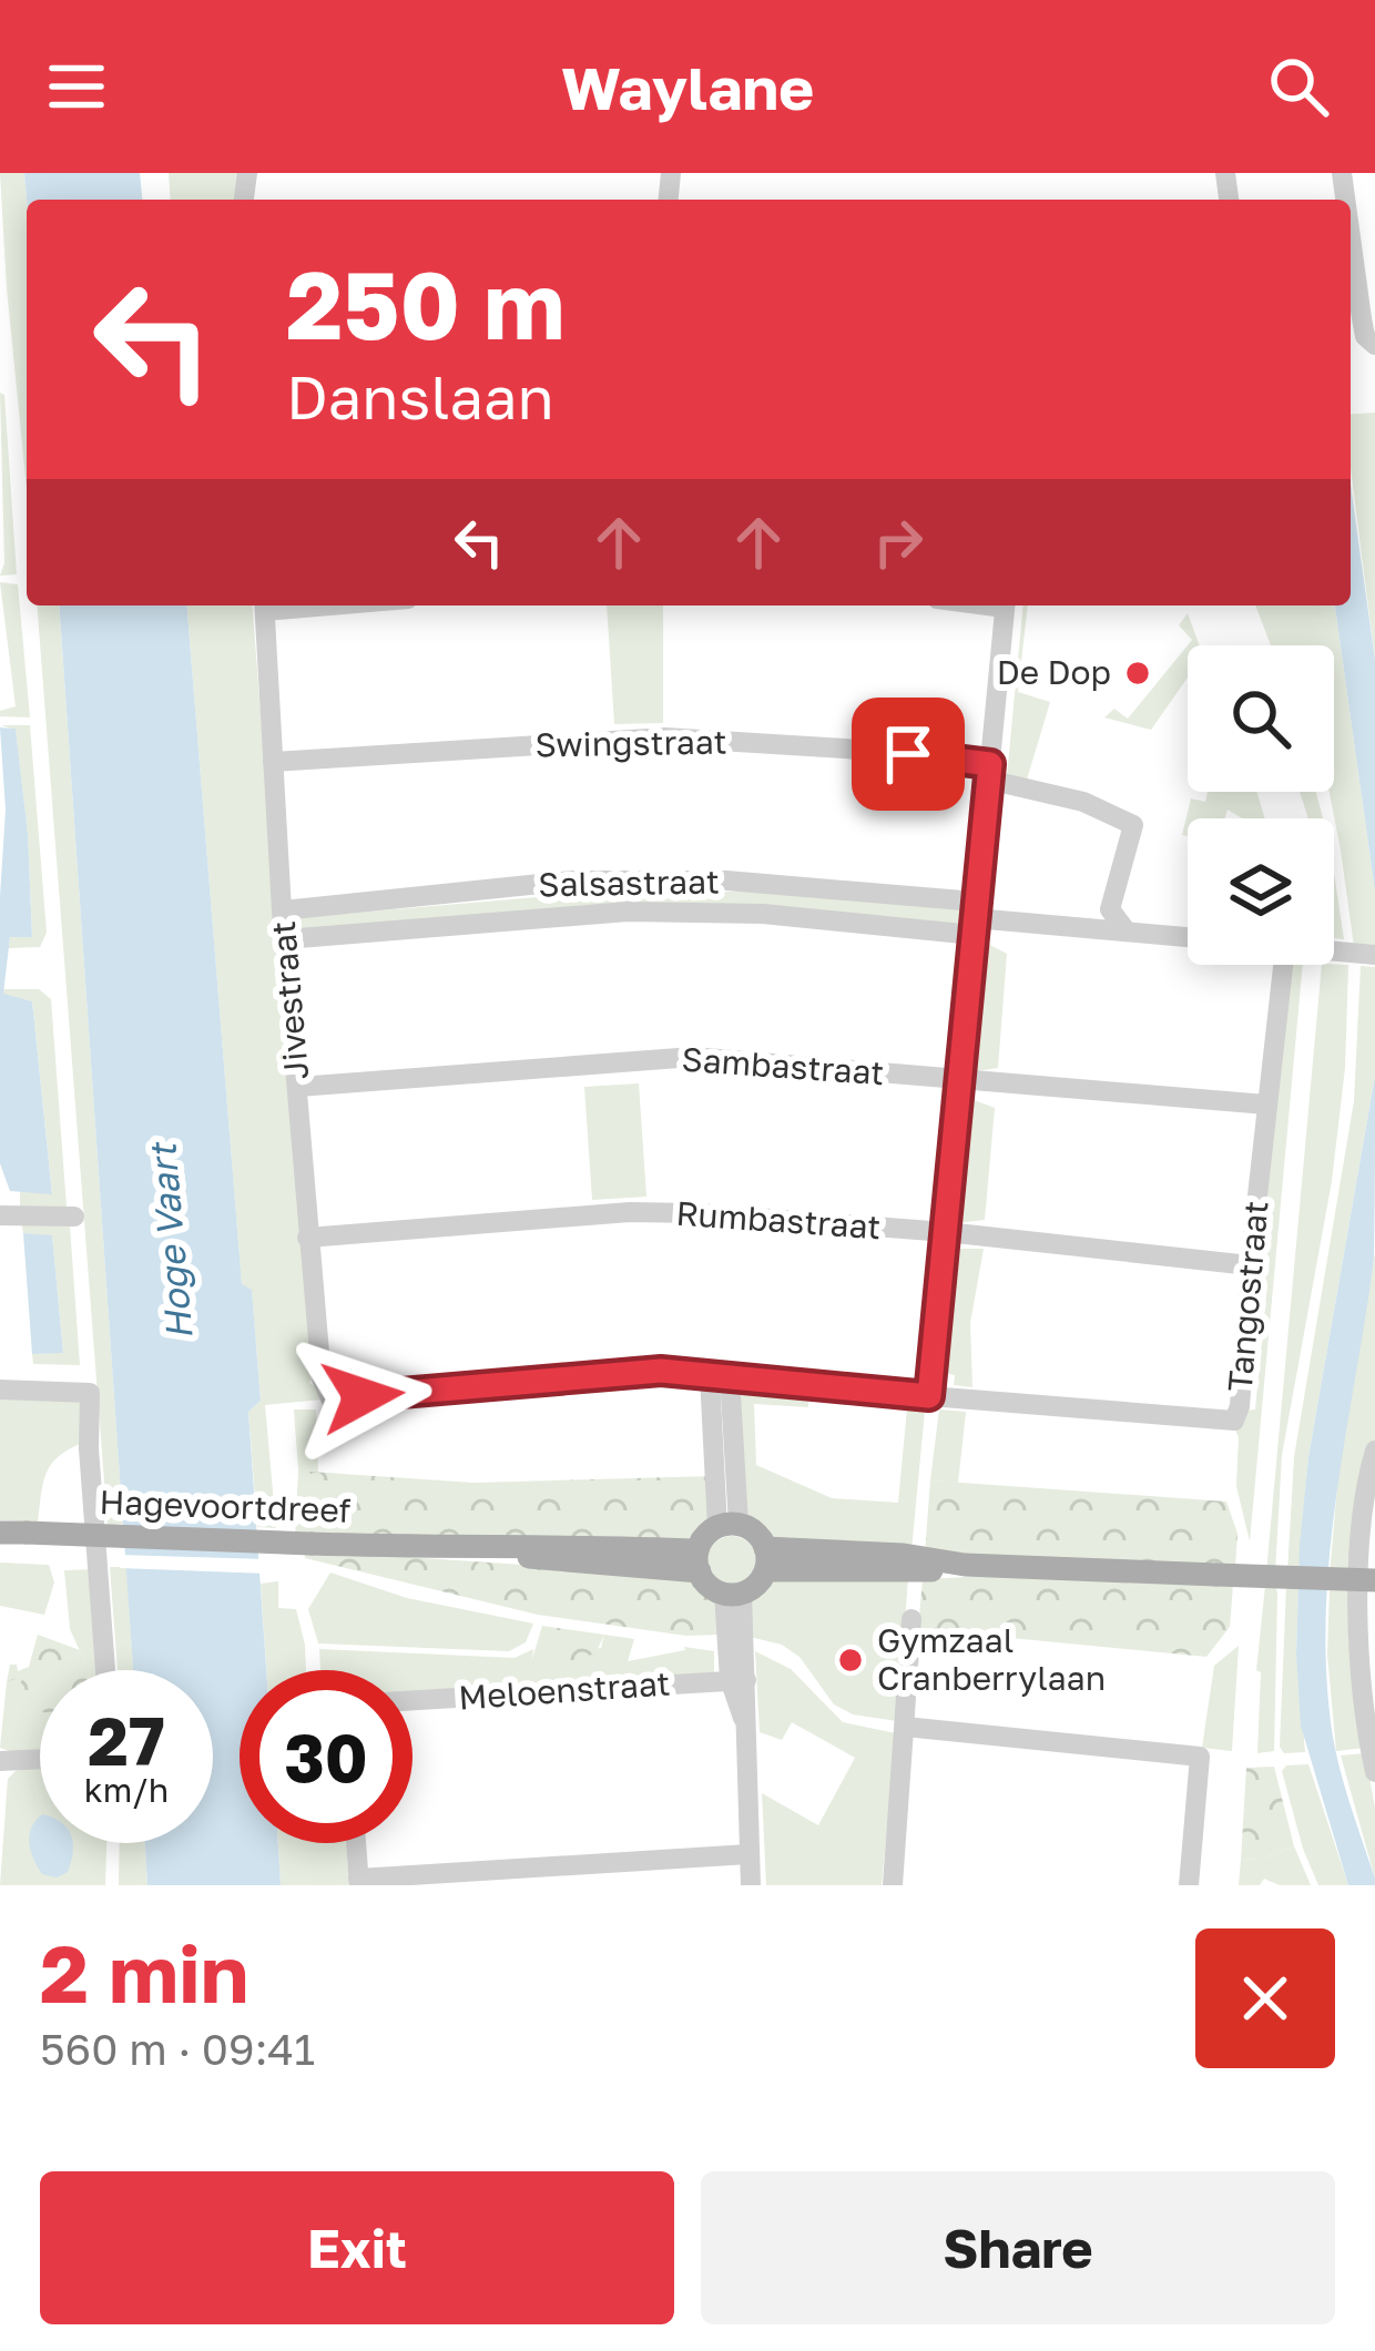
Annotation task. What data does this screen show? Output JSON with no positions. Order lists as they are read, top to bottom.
{
  "streets": {
    "main road": ["Hagevoortdreef"],
    "street": [
      "Swingstraat",
      "Salsastraat",
      "Jivestraat",
      "Sambastraat",
      "Rumbastraat",
      "Tangostraat",
      "Meloenstraat"
    ]
  },
  "crossings": [
    ["Swingstraat", "Jivestraat"],
    ["Salsastraat", "Jivestraat"],
    ["Jivestraat", "Sambastraat"],
    ["Jivestraat", "Rumbastraat"],
    ["Sambastraat", "Tangostraat"],
    ["Rumbastraat", "Tangostraat"]
  ],
  "water": ["Hoge Vaart"],
  "places": ["De Dop", "Gymzaal Cranberrylaan"],
  "page": {
    "header": "Waylane",
    "turn": ["250 m", "Danslaan"],
    "speed": "27 km/h",
    "limit": "30",
    "heading": ["2 min", "560 m · 09:41"],
    "buttons": ["Exit", "Share"]
  }
}
